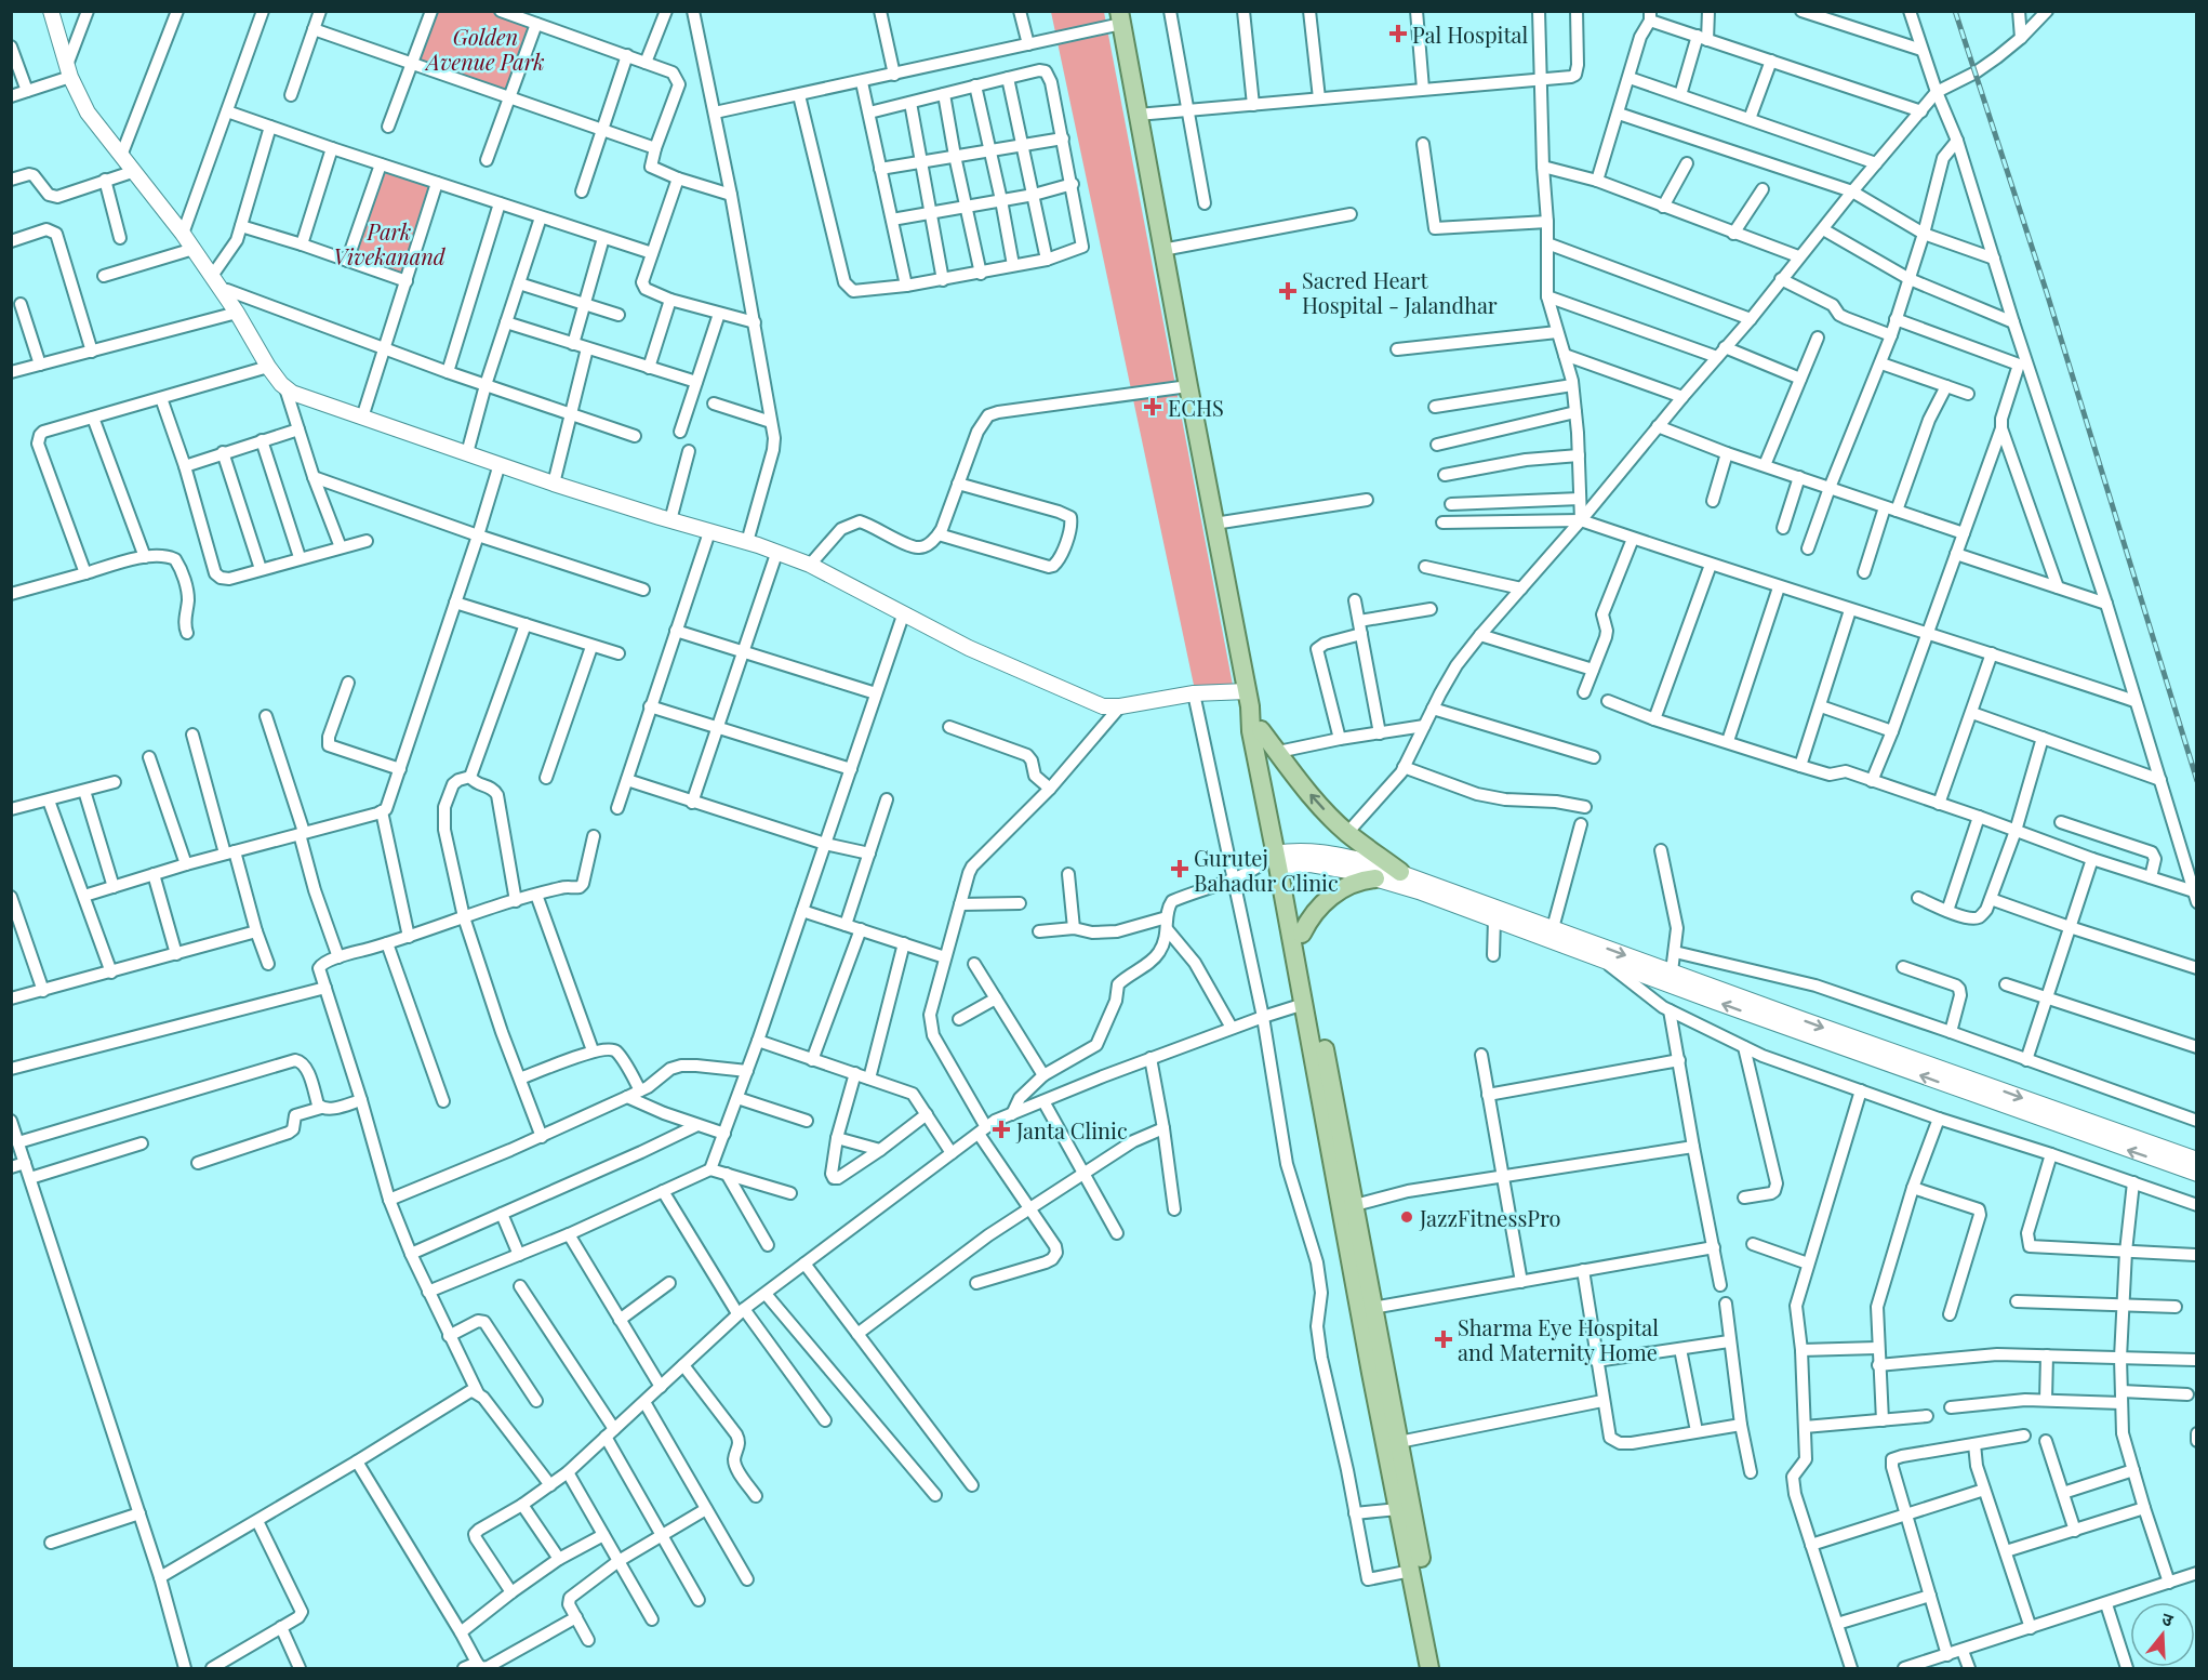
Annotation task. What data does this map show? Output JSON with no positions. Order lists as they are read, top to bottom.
{
  "parks": ["Golden Avenue Park", "Park Vivekanand"],
  "places": {
    "health": [
      "Pal Hospital",
      "Sacred Heart Hospital - Jalandhar",
      "ECHS",
      "Gurutej Bahadur Clinic",
      "Janta Clinic",
      "Sharma Eye Hospital and Maternity Home"
    ],
    "other": ["JazzFitnessPro"]
  },
  "north": "top"
}
